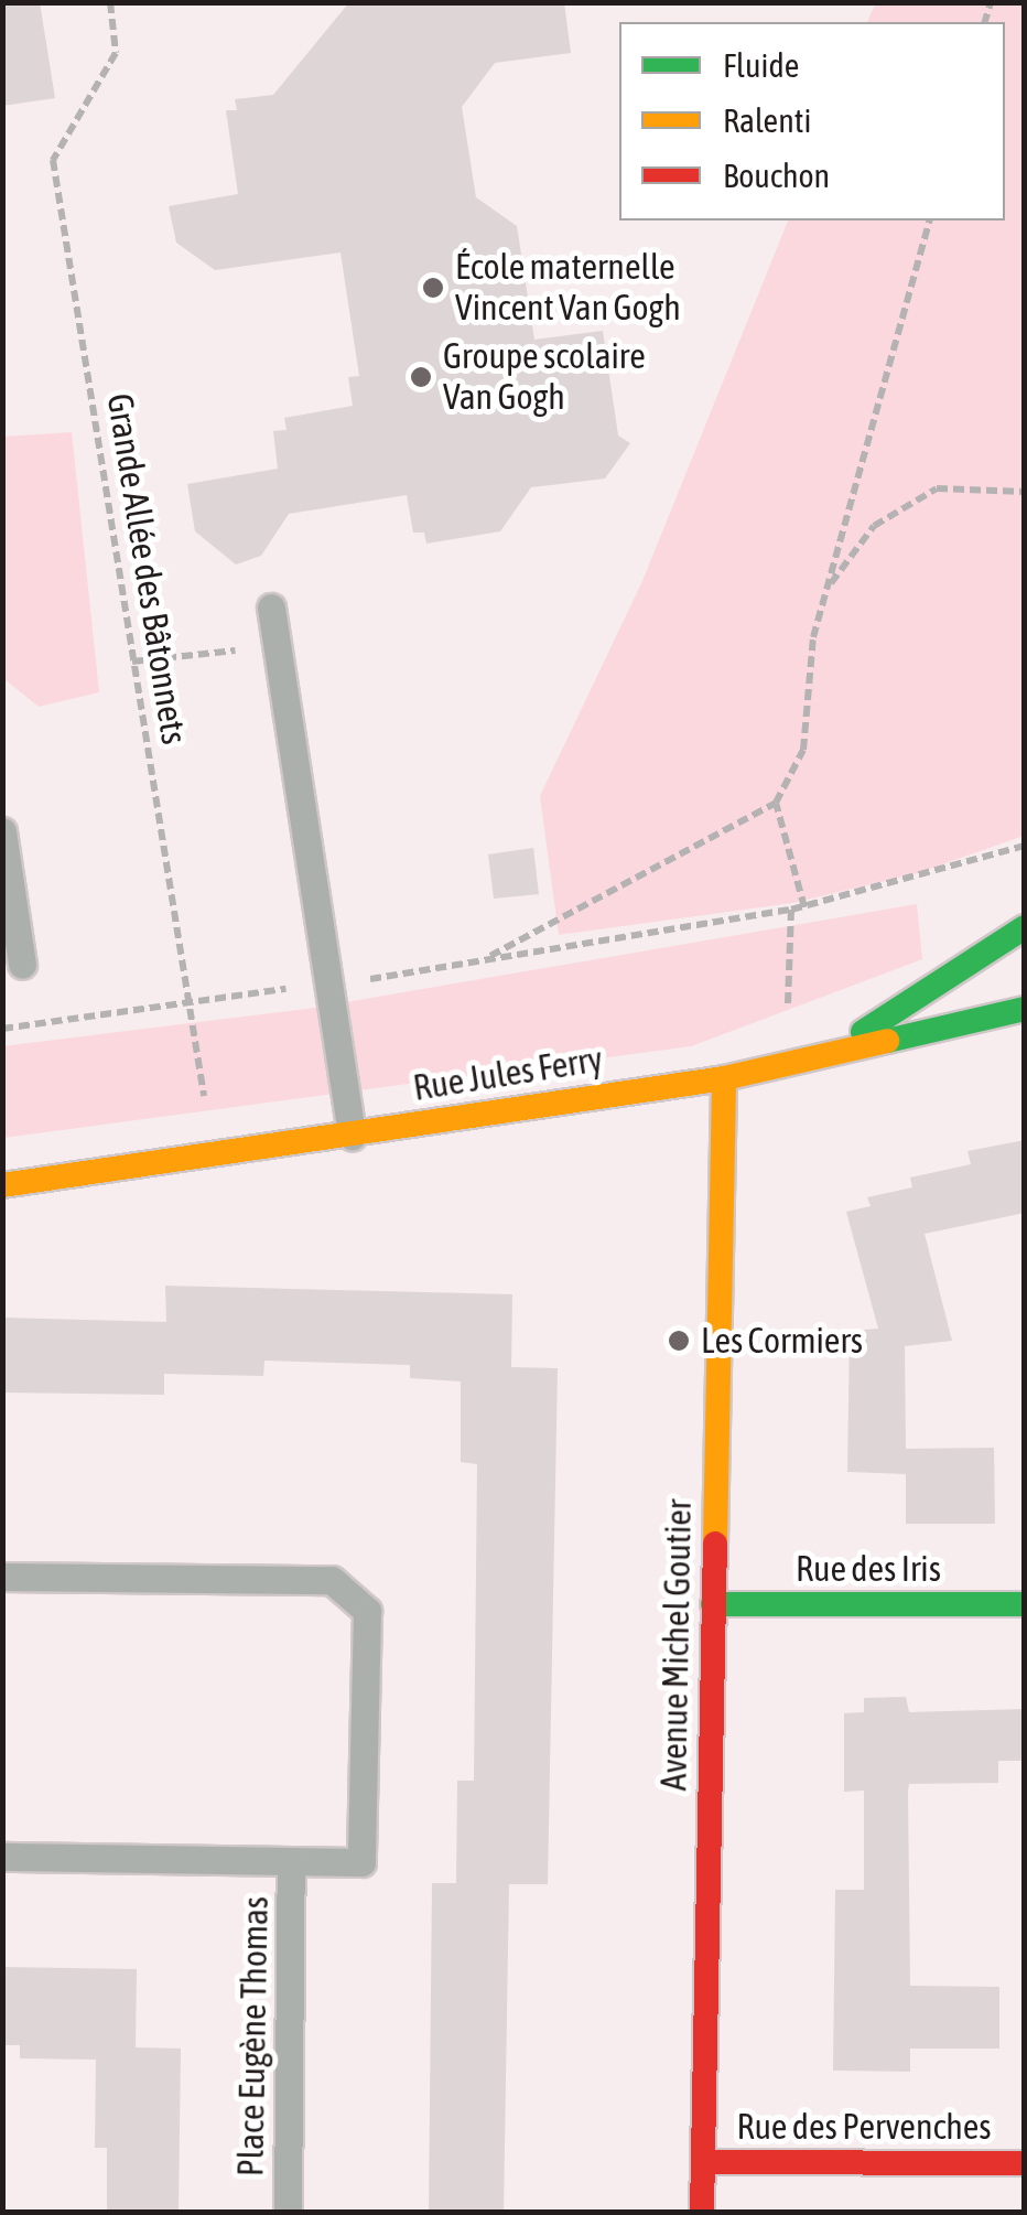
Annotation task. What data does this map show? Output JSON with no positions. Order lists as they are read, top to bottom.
{
  "streets": {
    "street": [
      "Rue Jules Ferry",
      "Rue des Iris",
      "Avenue Michel Goutier",
      "Rue des Pervenches"
    ],
    "lane": ["Place Eugène Thomas"],
    "path": ["Grande Allée des Bâtonnets"]
  },
  "crossings": [
    ["Grande Allée des Bâtonnets", "Rue Jules Ferry"],
    ["Rue Jules Ferry", "Avenue Michel Goutier"],
    ["Rue des Iris", "Avenue Michel Goutier"],
    ["Avenue Michel Goutier", "Rue des Pervenches"]
  ],
  "places": ["École maternelle Vincent Van Gogh", "Groupe scolaire Van Gogh", "Les Cormiers"],
  "legend": ["Fluide", "Ralenti", "Bouchon"]
}
